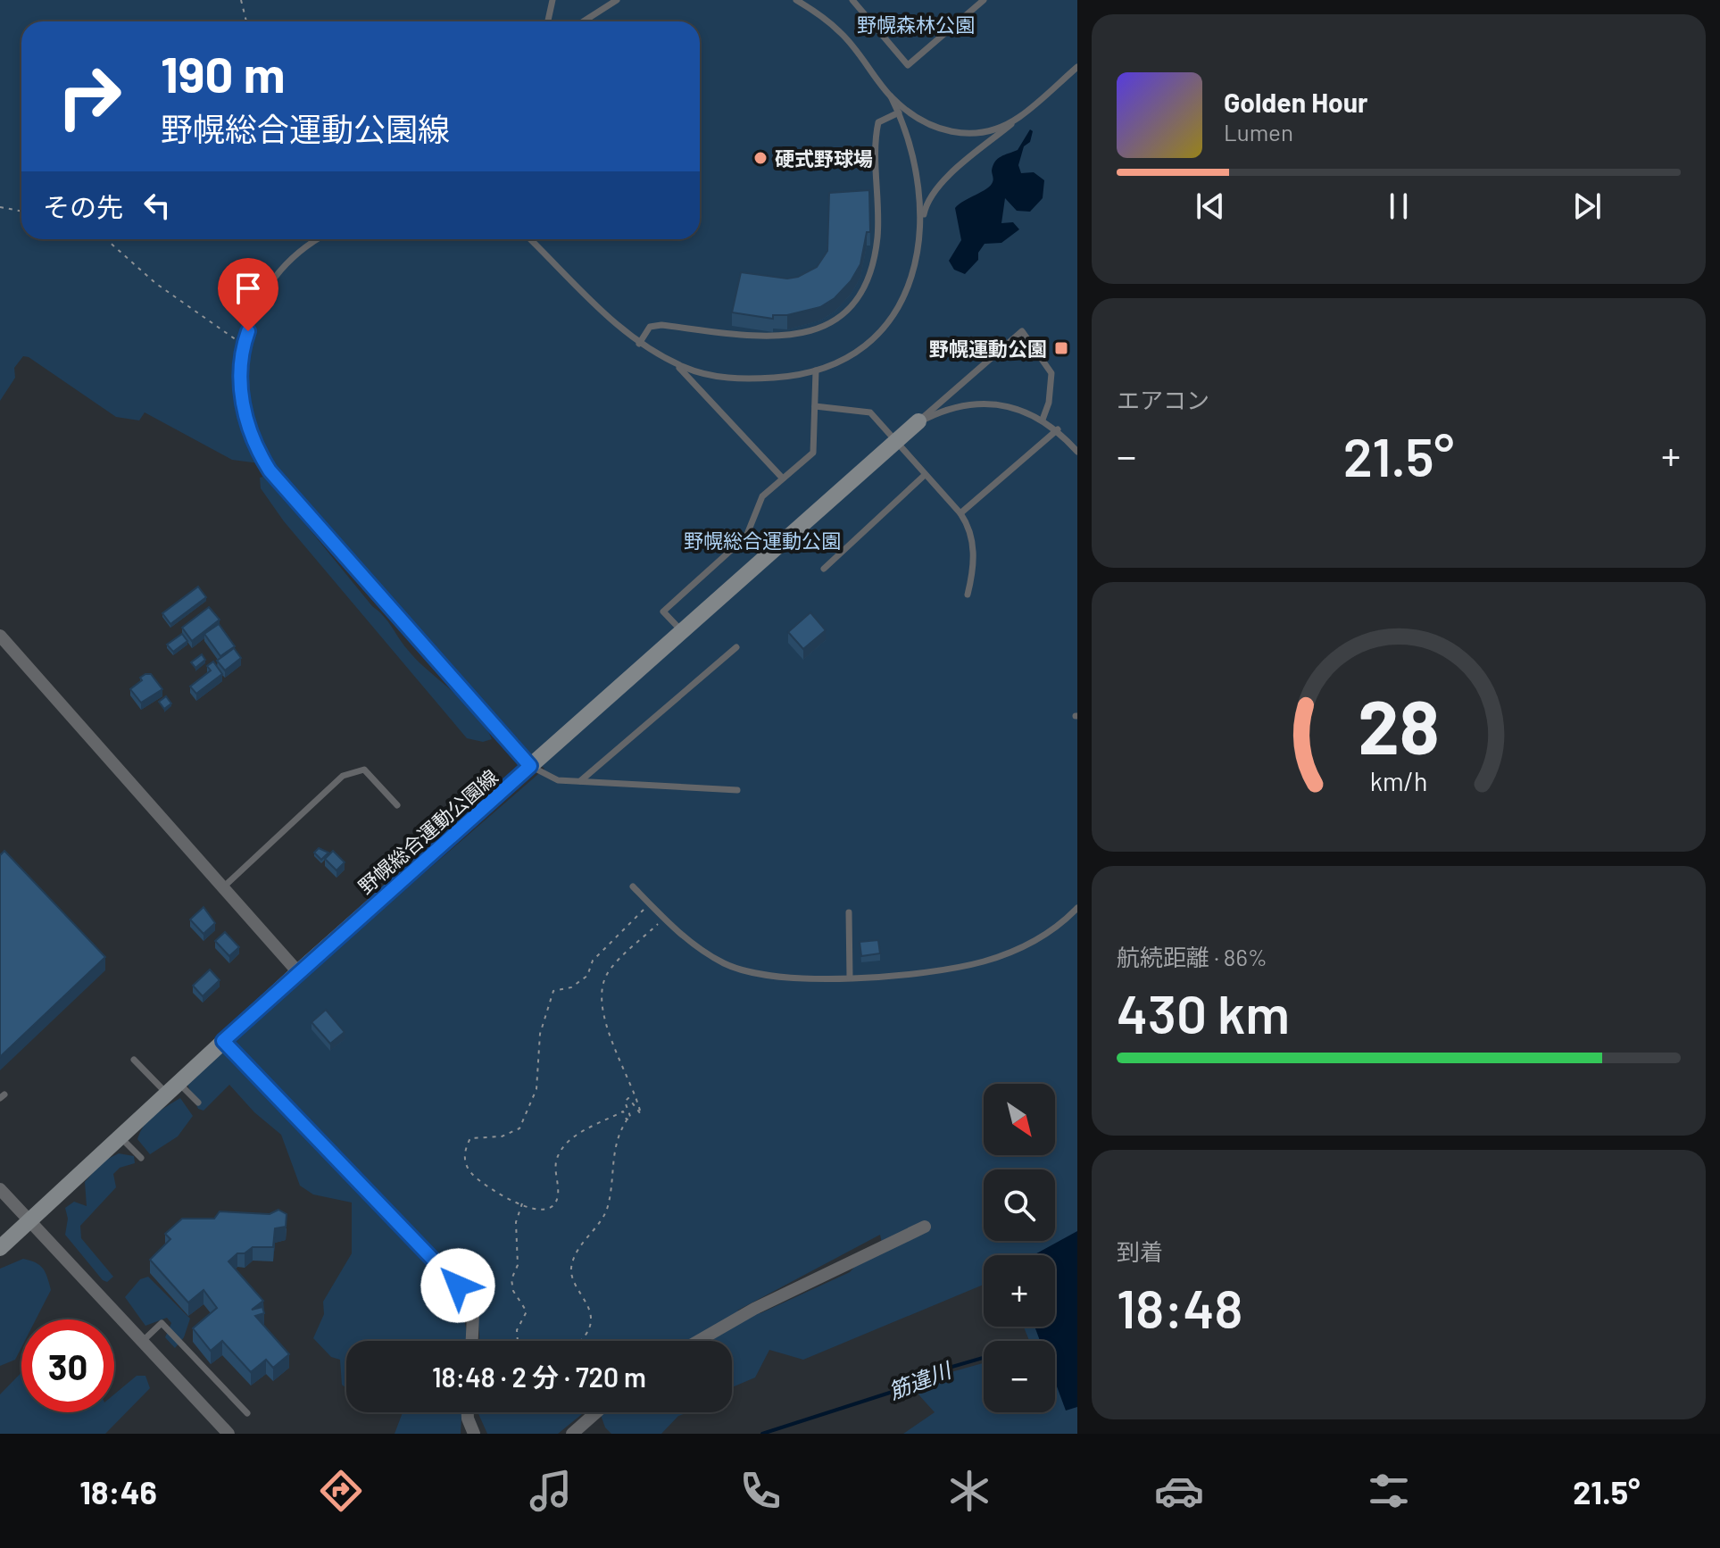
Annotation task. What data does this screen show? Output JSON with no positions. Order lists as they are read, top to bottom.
{
  "streets": {
    "main road": ["野幌総合運動公園線"]
  },
  "water": ["筋違川"],
  "parks": ["野幌森林公園", "野幌総合運動公園"],
  "places": {
    "other": ["硬式野球場"],
    "transit": ["野幌運動公園"]
  },
  "north": "bottom right",
  "page": {
    "turn": ["190 m", "野幌総合運動公園線"],
    "song": ["Golden Hour", "Lumen"],
    "then": "その先",
    "tile": [
      "エアコン",
      ["航続距離 · 86%", "430 km"],
      ["到着", "18:48"]
    ],
    "heat": ["−", "21.5°", "+"],
    "map_buttons": ["+", "−"],
    "limit": "30",
    "trip": "18:48 · 2 分 · 720 m",
    "tabs": ["18:46", "21.5°"],
    "gauge": ["28", "km/h"]
  }
}
